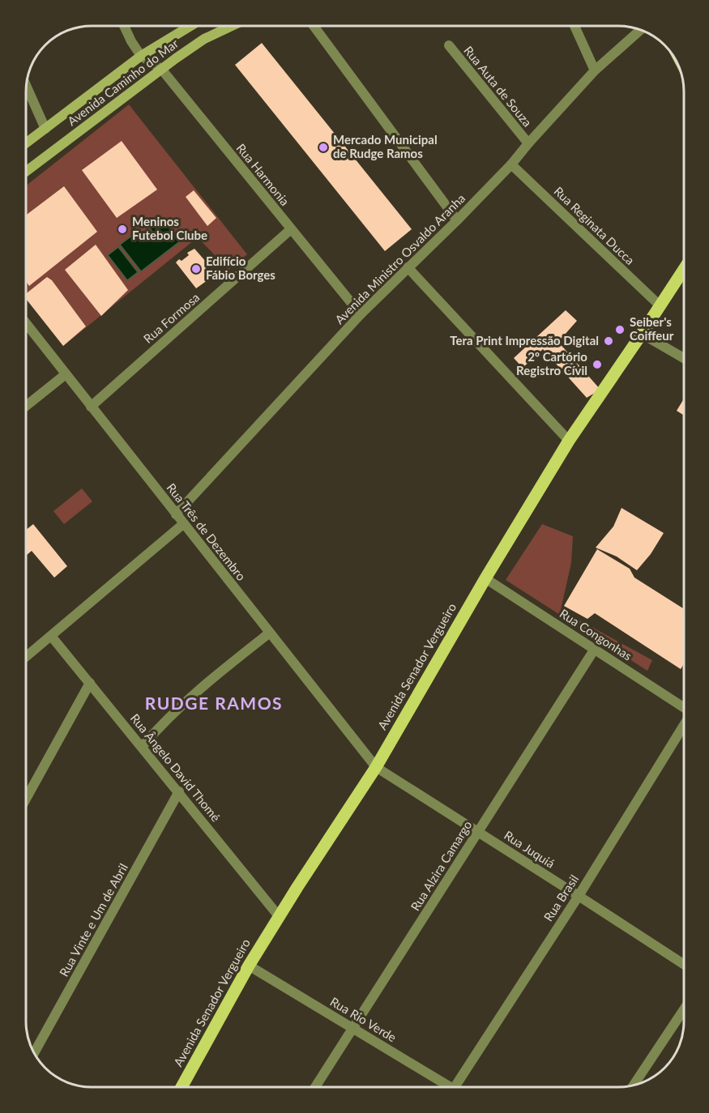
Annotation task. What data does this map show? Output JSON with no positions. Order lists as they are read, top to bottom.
{
  "streets": {
    "main road": ["Avenida Caminho do Mar", "Avenida Senador Vergueiro"],
    "street": [
      "Rua Auta de Souza",
      "Rua Harmonia",
      "Rua Reginata Ducca",
      "Avenida Ministro Osvaldo Aranha",
      "Rua Formosa",
      "Rua Três de Dezembro",
      "Rua Congonhas",
      "Rua Ângelo David Thomé",
      "Rua Juquiá",
      "Rua Alzira Camargo",
      "Rua Brasil",
      "Rua Vinte e Um de Abril",
      "Rua Rio Verde"
    ]
  },
  "crossings": [
    ["Avenida Caminho do Mar", "Rua Harmonia"],
    ["Rua Auta de Souza", "Avenida Ministro Osvaldo Aranha"],
    ["Rua Harmonia", "Avenida Ministro Osvaldo Aranha"],
    ["Rua Harmonia", "Rua Formosa"],
    ["Rua Reginata Ducca", "Avenida Ministro Osvaldo Aranha"],
    ["Rua Reginata Ducca", "Avenida Senador Vergueiro"],
    ["Avenida Ministro Osvaldo Aranha", "Rua Três de Dezembro"],
    ["Rua Formosa", "Rua Três de Dezembro"],
    ["Rua Três de Dezembro", "Avenida Senador Vergueiro"],
    ["Rua Três de Dezembro", "Rua Juquiá"],
    ["Rua Congonhas", "Avenida Senador Vergueiro"],
    ["Rua Congonhas", "Rua Alzira Camargo"],
    ["Avenida Senador Vergueiro", "Rua Ângelo David Thomé"],
    ["Avenida Senador Vergueiro", "Rua Juquiá"],
    ["Avenida Senador Vergueiro", "Rua Rio Verde"],
    ["Rua Ângelo David Thomé", "Rua Vinte e Um de Abril"],
    ["Rua Juquiá", "Rua Alzira Camargo"],
    ["Rua Juquiá", "Rua Brasil"],
    ["Rua Alzira Camargo", "Rua Rio Verde"]
  ],
  "districts": ["RUDGE RAMOS"],
  "places": [
    "Mercado Municipal de Rudge Ramos",
    "Meninos Futebol Clube",
    "Edifício Fábio Borges",
    "Seiber's Coiffeur",
    "Tera Print Impressão Digital",
    "2º Cartório Registro Cívil"
  ]
}
